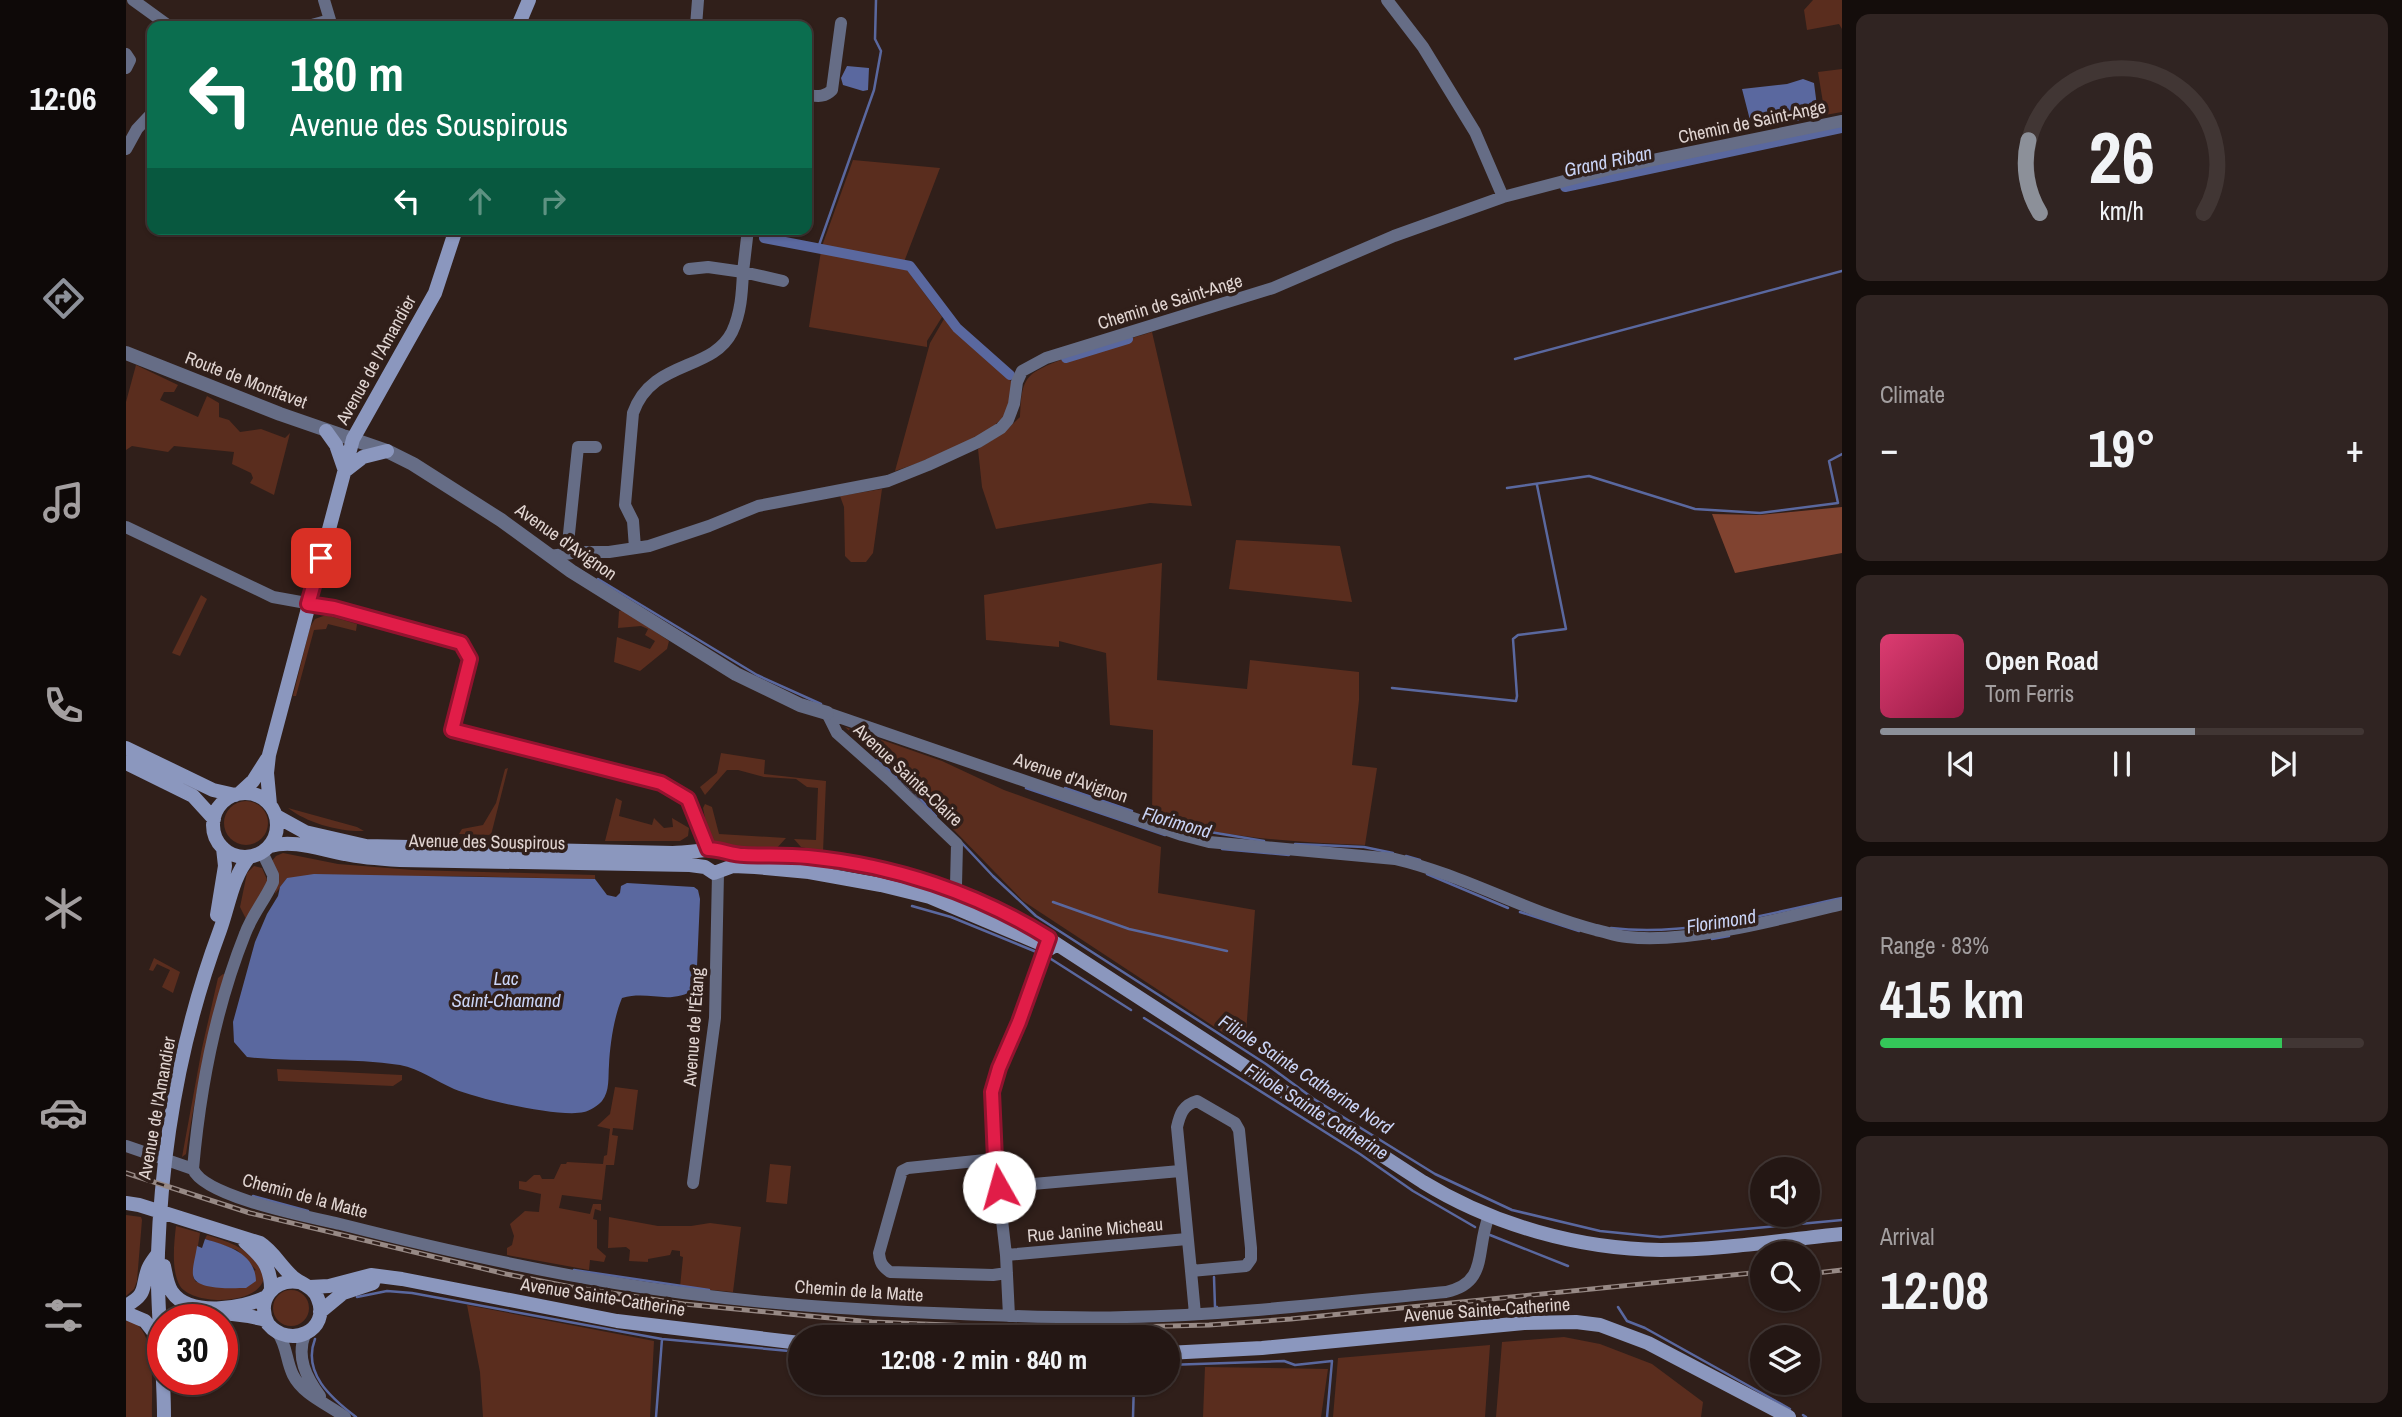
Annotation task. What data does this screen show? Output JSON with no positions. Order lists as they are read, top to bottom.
{
  "streets": {
    "main road": ["Avenue de l'Amandier", "Avenue des Souspirous", "Avenue Sainte-Catherine"],
    "street": [
      "Chemin de Saint-Ange",
      "Route de Montfavet",
      "Avenue d'Avignon",
      "Avenue Sainte-Claire",
      "Avenue de l'Étang",
      "Chemin de la Matte",
      "Rue Janine Micheau"
    ]
  },
  "crossings": [
    ["Chemin de Saint-Ange", "Avenue d'Avignon"],
    ["Avenue de l'Amandier", "Route de Montfavet"],
    ["Avenue de l'Amandier", "Avenue d'Avignon"],
    ["Avenue de l'Amandier", "Avenue des Souspirous"],
    ["Route de Montfavet", "Avenue d'Avignon"],
    ["Avenue d'Avignon", "Avenue Sainte-Claire"],
    ["Avenue Sainte-Claire", "Avenue des Souspirous"],
    ["Avenue des Souspirous", "Avenue de l'Étang"],
    ["Avenue des Souspirous", "Chemin de la Matte"]
  ],
  "water": [
    "Grand Riban",
    "Florimond",
    "Lac Saint-Chamand",
    "Filiole Sainte Catherine Nord",
    "Filiole Sainte Catherine"
  ],
  "page": {
    "tabs": "12:06",
    "turn": ["180 m", "Avenue des Souspirous"],
    "tile": [
      "Climate",
      ["Range · 83%", "415 km"],
      ["Arrival", "12:08"]
    ],
    "heat": ["−", "19°", "+"],
    "song": ["Open Road", "Tom Ferris"],
    "limit": "30",
    "trip": "12:08 · 2 min · 840 m",
    "gauge": ["26", "km/h"]
  }
}
